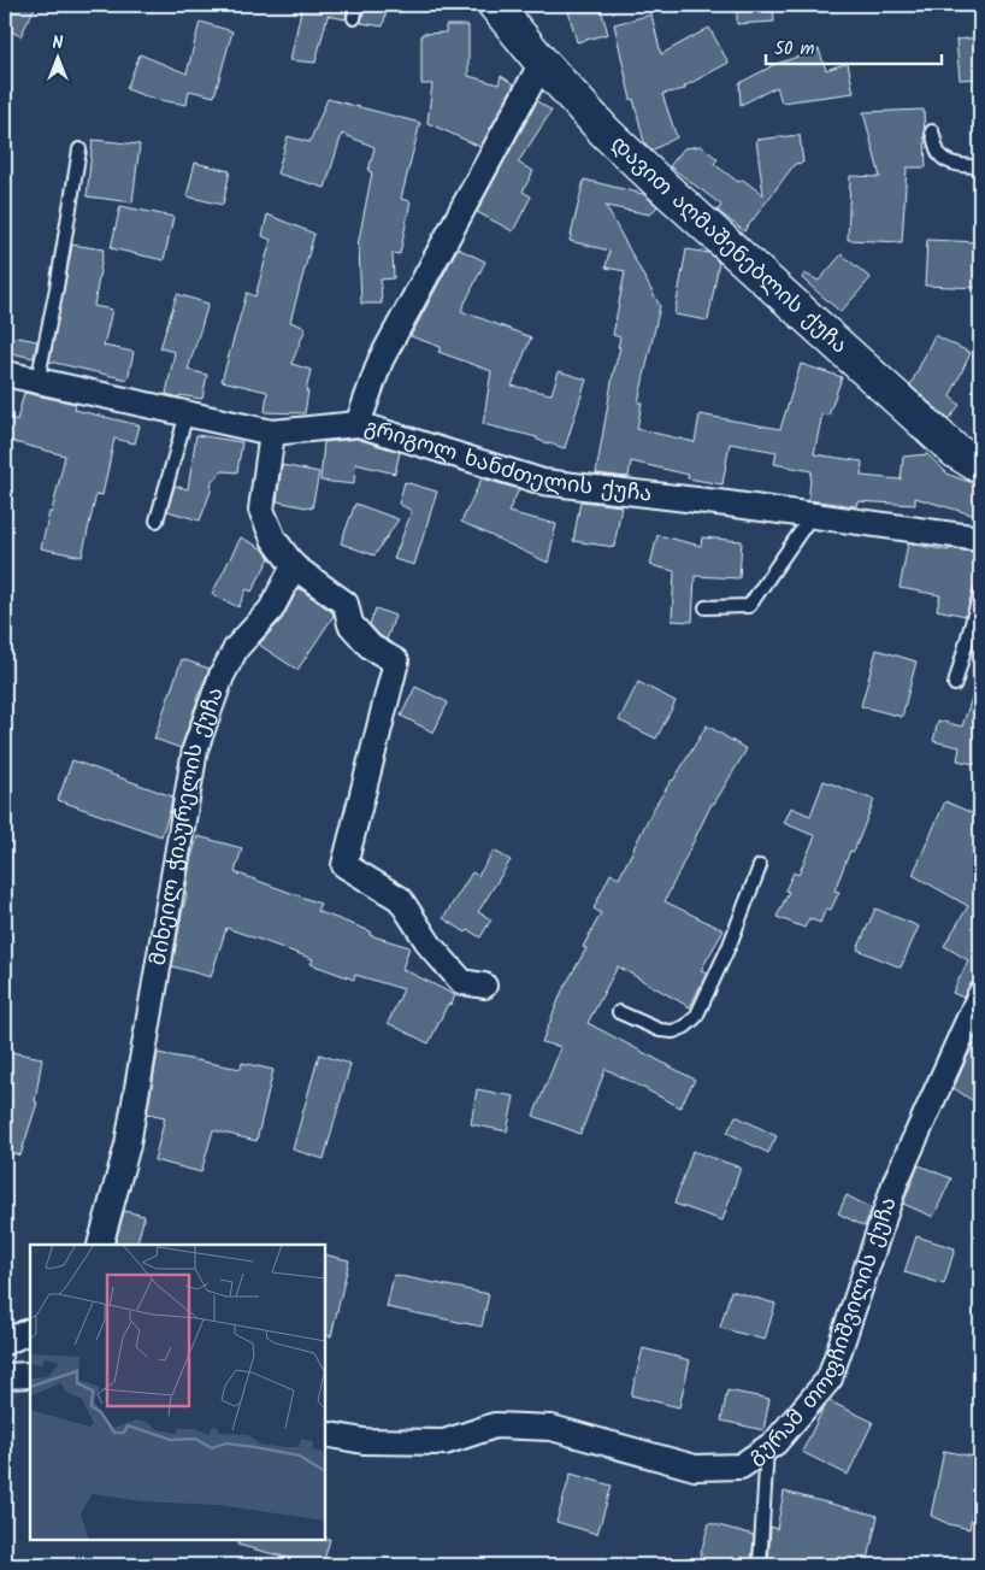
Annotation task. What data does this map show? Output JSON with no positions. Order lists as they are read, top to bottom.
{
  "streets": {
    "street": [
      "დავით აღმაშენებლის ქუჩა",
      "გრიგოლ ხანძთელის ქუჩა",
      "მიხეილ ჭიაურელის ქუჩა",
      "გურამ თოფჩიშვილის ქუჩა"
    ]
  },
  "scale_bar": "50 m",
  "north": "top"
}
